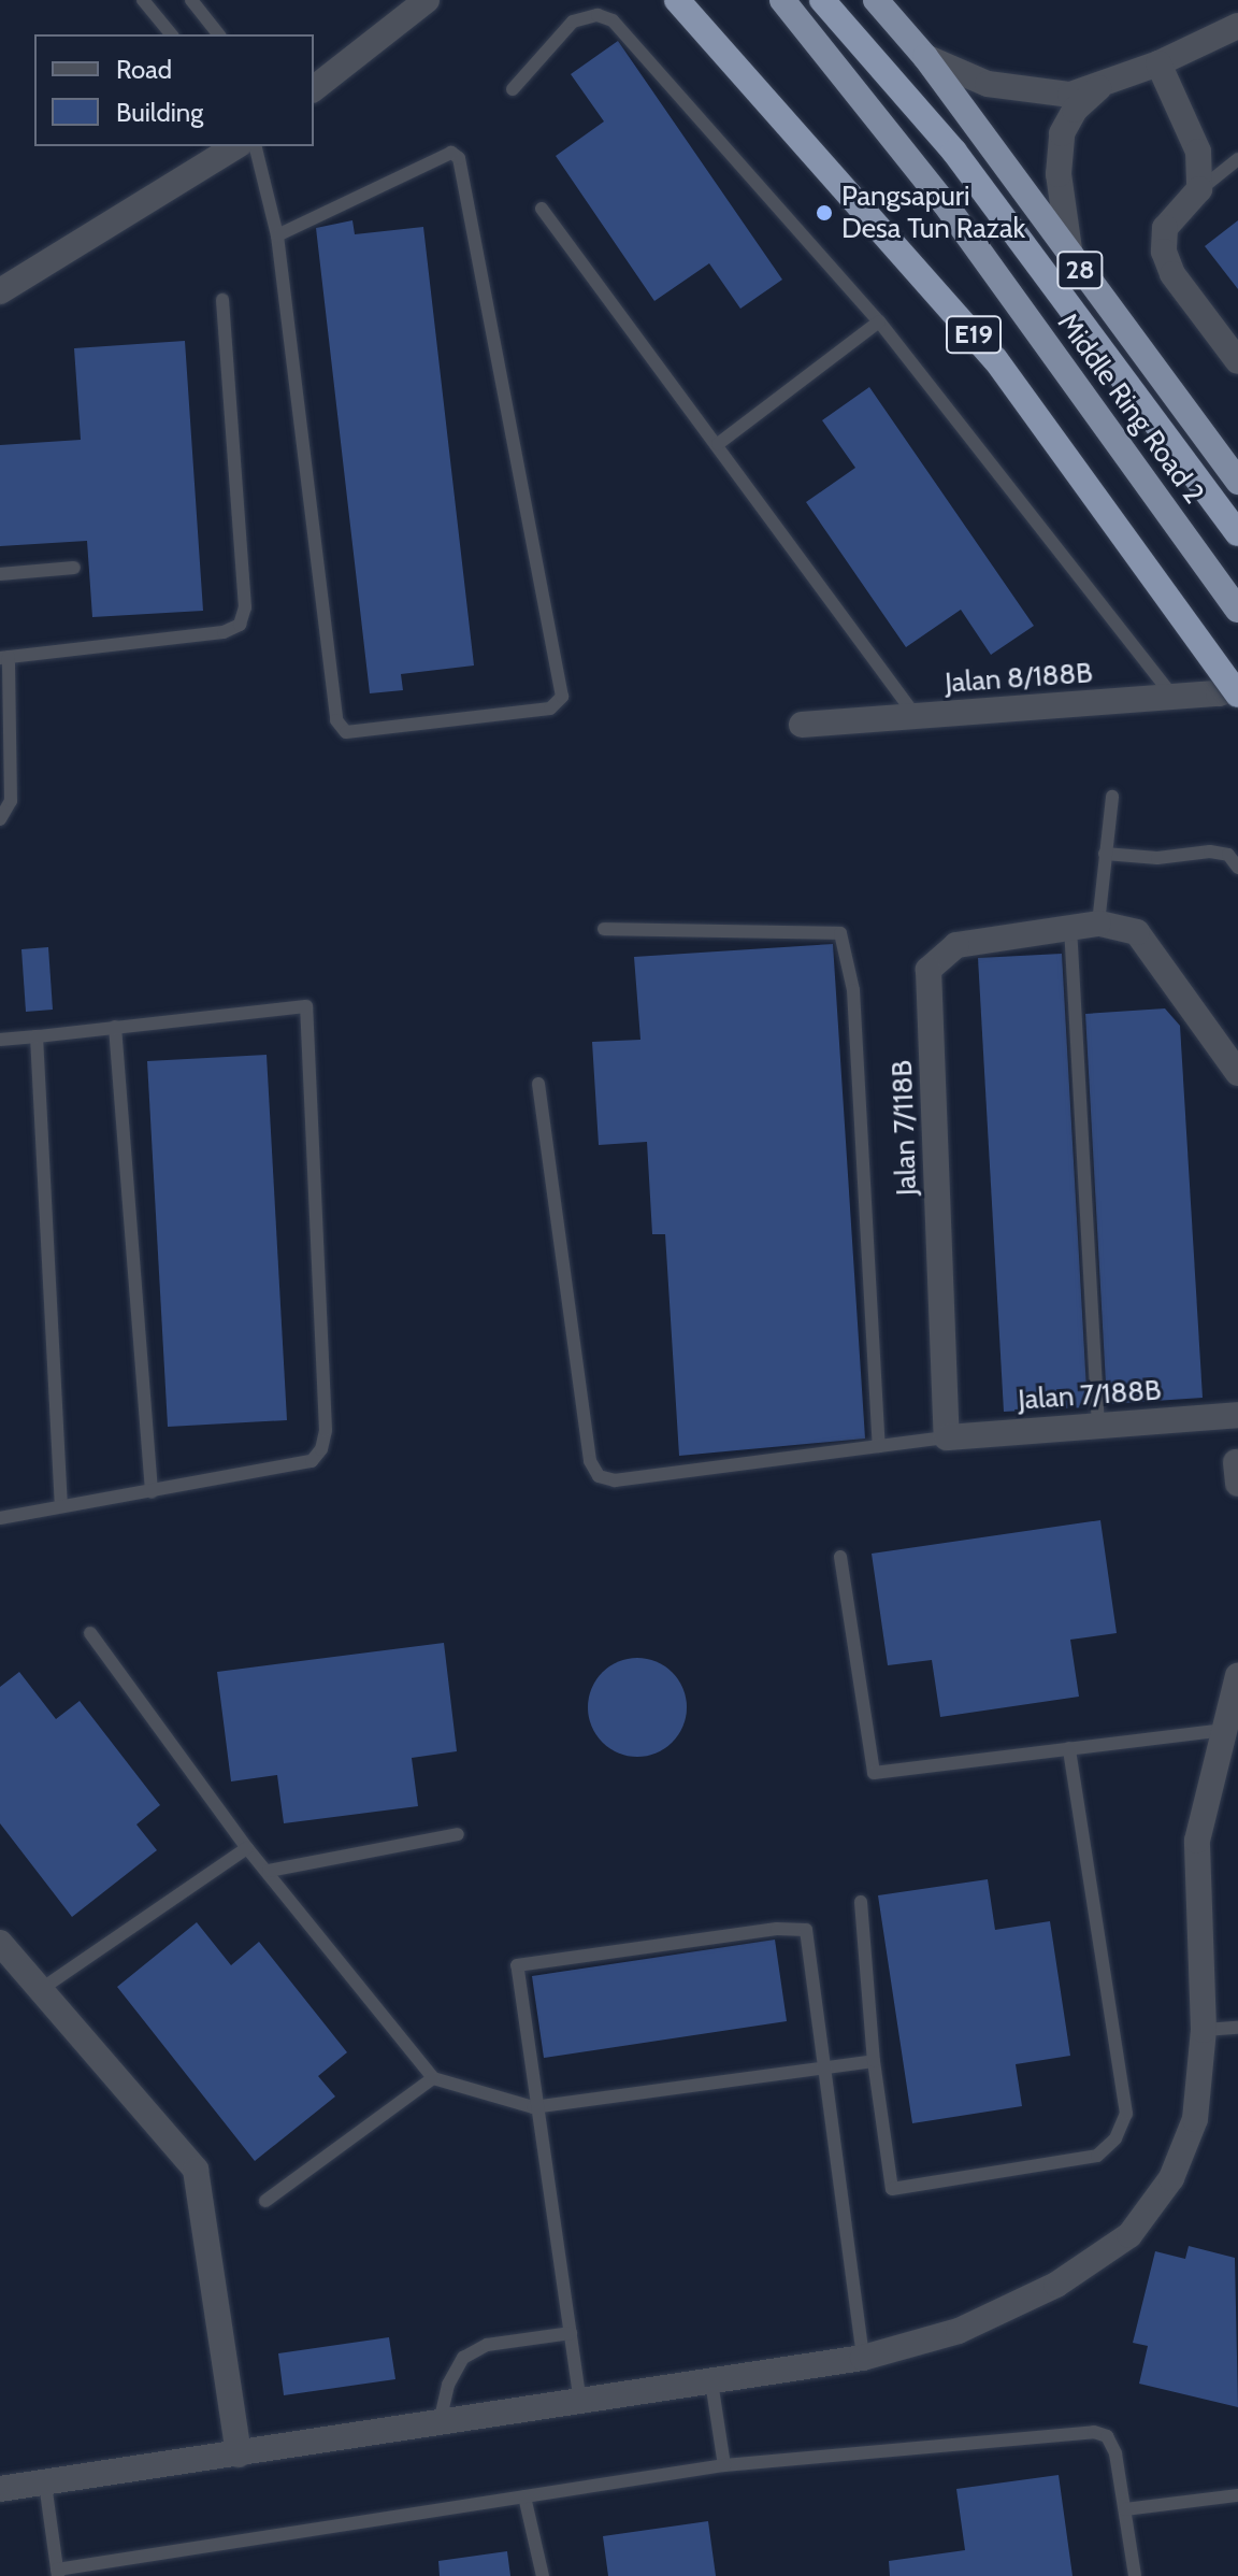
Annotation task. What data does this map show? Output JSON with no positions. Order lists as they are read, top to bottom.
{
  "streets": {
    "highway": ["28", "E19", "Middle Ring Road 2"],
    "street": ["Jalan 8/188B", "Jalan 7/118B", "Jalan 7/188B"]
  },
  "crossings": [
    ["Jalan 7/118B", "Jalan 7/188B"]
  ],
  "places": ["Pangsapuri Desa Tun Razak"],
  "legend": ["Road", "Building"]
}
